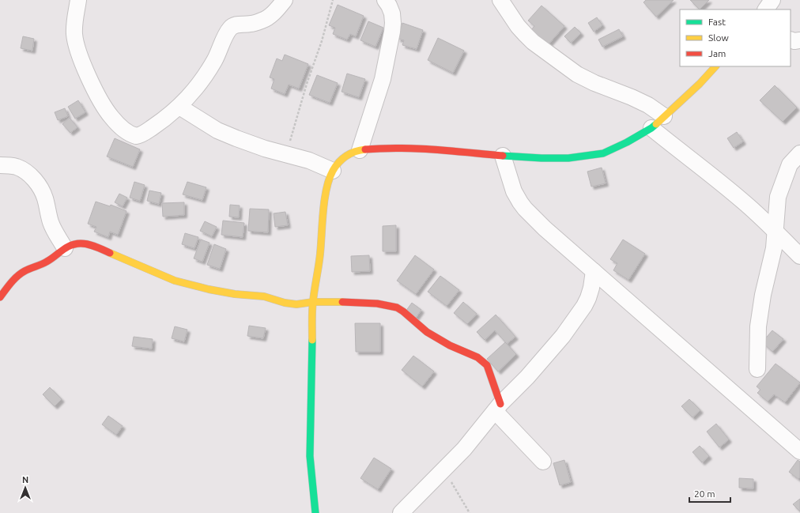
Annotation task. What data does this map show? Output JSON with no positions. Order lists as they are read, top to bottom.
{
  "legend": ["Fast", "Slow", "Jam"],
  "scale_bar": "20 m",
  "north": "top"
}
